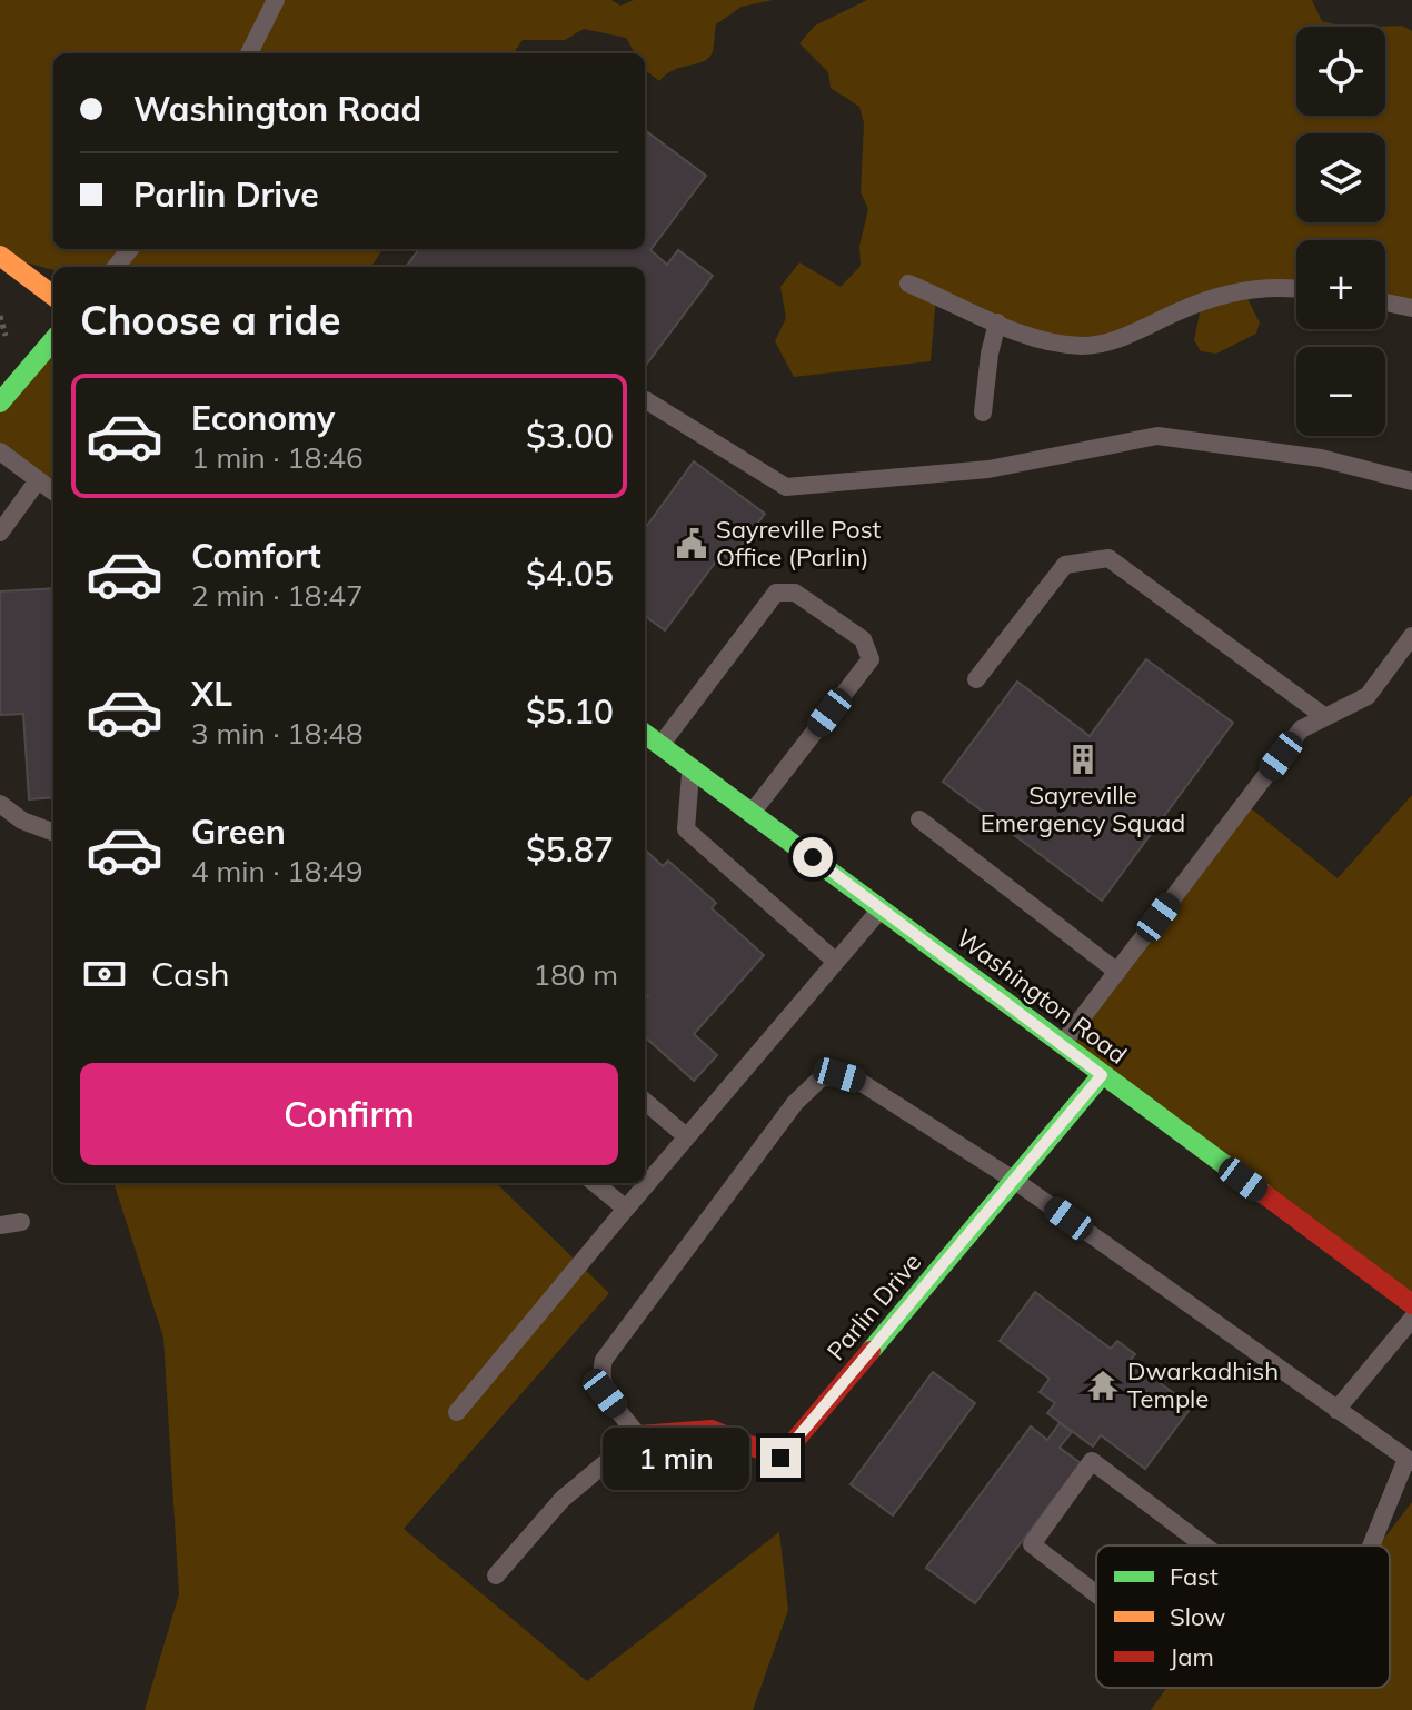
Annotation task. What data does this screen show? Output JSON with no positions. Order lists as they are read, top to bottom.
{
  "streets": {
    "main road": ["Washington Road", "Parlin Drive"]
  },
  "crossings": [
    ["Washington Road", "Parlin Drive"]
  ],
  "places": {
    "public building": ["Sayreville Post Office (Parlin)"],
    "building": ["Sayreville Emergency Squad"],
    "temple": ["Dwarkadhish Temple"]
  },
  "legend": ["Fast", "Slow", "Jam"],
  "page": {
    "map_buttons": ["+", "−"],
    "banner": ["Washington Road", "Parlin Drive"],
    "heading": "Choose a ride",
    "list": [
      {
        "name": "Economy",
        "note": "1 min · 18:46",
        "value": "$3.00"
      },
      {
        "name": "Comfort",
        "note": "2 min · 18:47",
        "value": "$4.05"
      },
      {
        "name": "XL",
        "note": "3 min · 18:48",
        "value": "$5.10"
      },
      {
        "name": "Green",
        "note": "4 min · 18:49",
        "value": "$5.87"
      }
    ],
    "pay": ["Cash", "180 m"],
    "buttons": "Confirm",
    "bubble": "1 min"
  }
}
